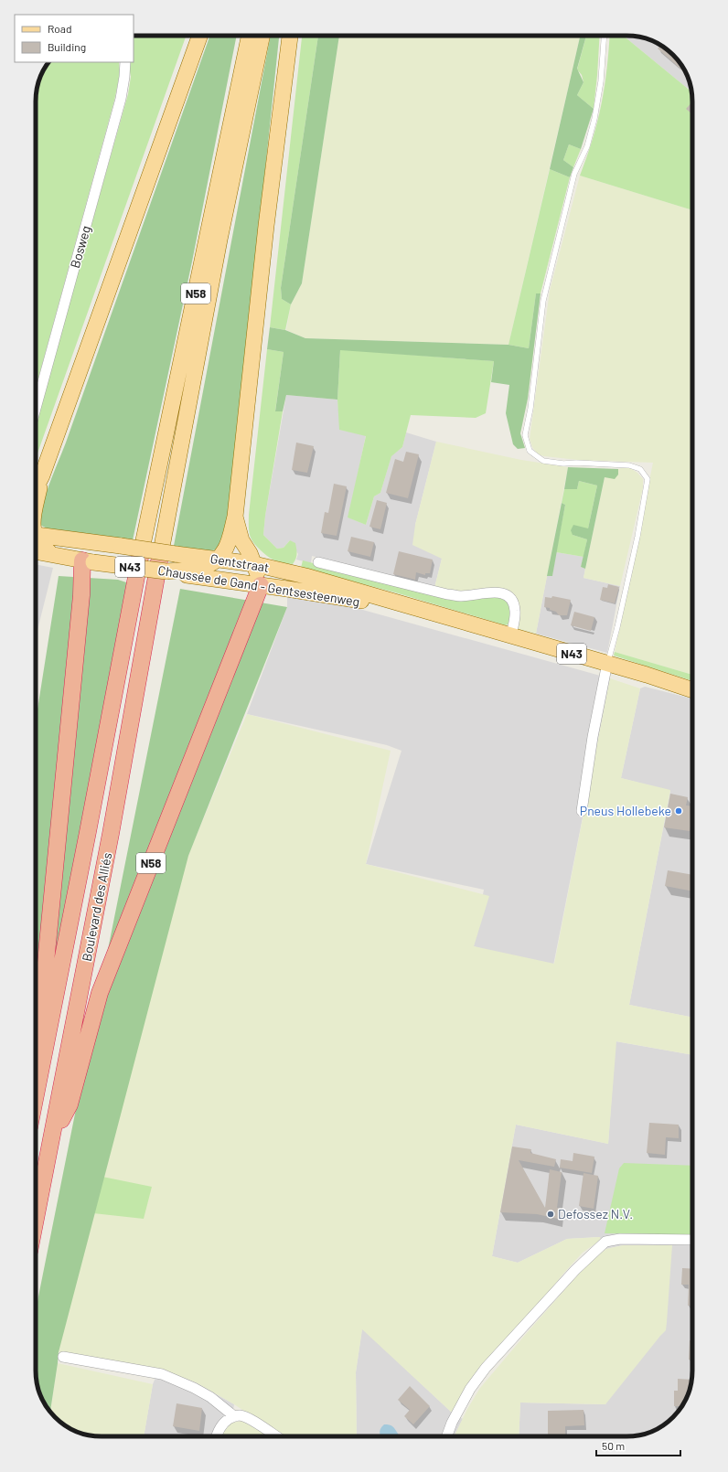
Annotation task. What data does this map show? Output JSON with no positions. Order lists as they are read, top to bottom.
{
  "streets": {
    "highway": ["N58", "Boulevard des Alliés"],
    "main road": ["Gentstraat", "N43", "Chaussée de Gand - Gentsesteenweg"],
    "street": ["Bosweg"]
  },
  "crossings": [
    ["N58", "Gentstraat"],
    ["N58", "Chaussée de Gand - Gentsesteenweg"],
    ["N58", "Boulevard des Alliés"],
    ["Gentstraat", "N43"],
    ["Gentstraat", "Chaussée de Gand - Gentsesteenweg"],
    ["N43", "Chaussée de Gand - Gentsesteenweg"],
    ["Chaussée de Gand - Gentsesteenweg", "Boulevard des Alliés"]
  ],
  "places": ["Pneus Hollebeke", "Defossez N.V."],
  "legend": ["Road", "Building"],
  "scale_bar": "50 m"
}
